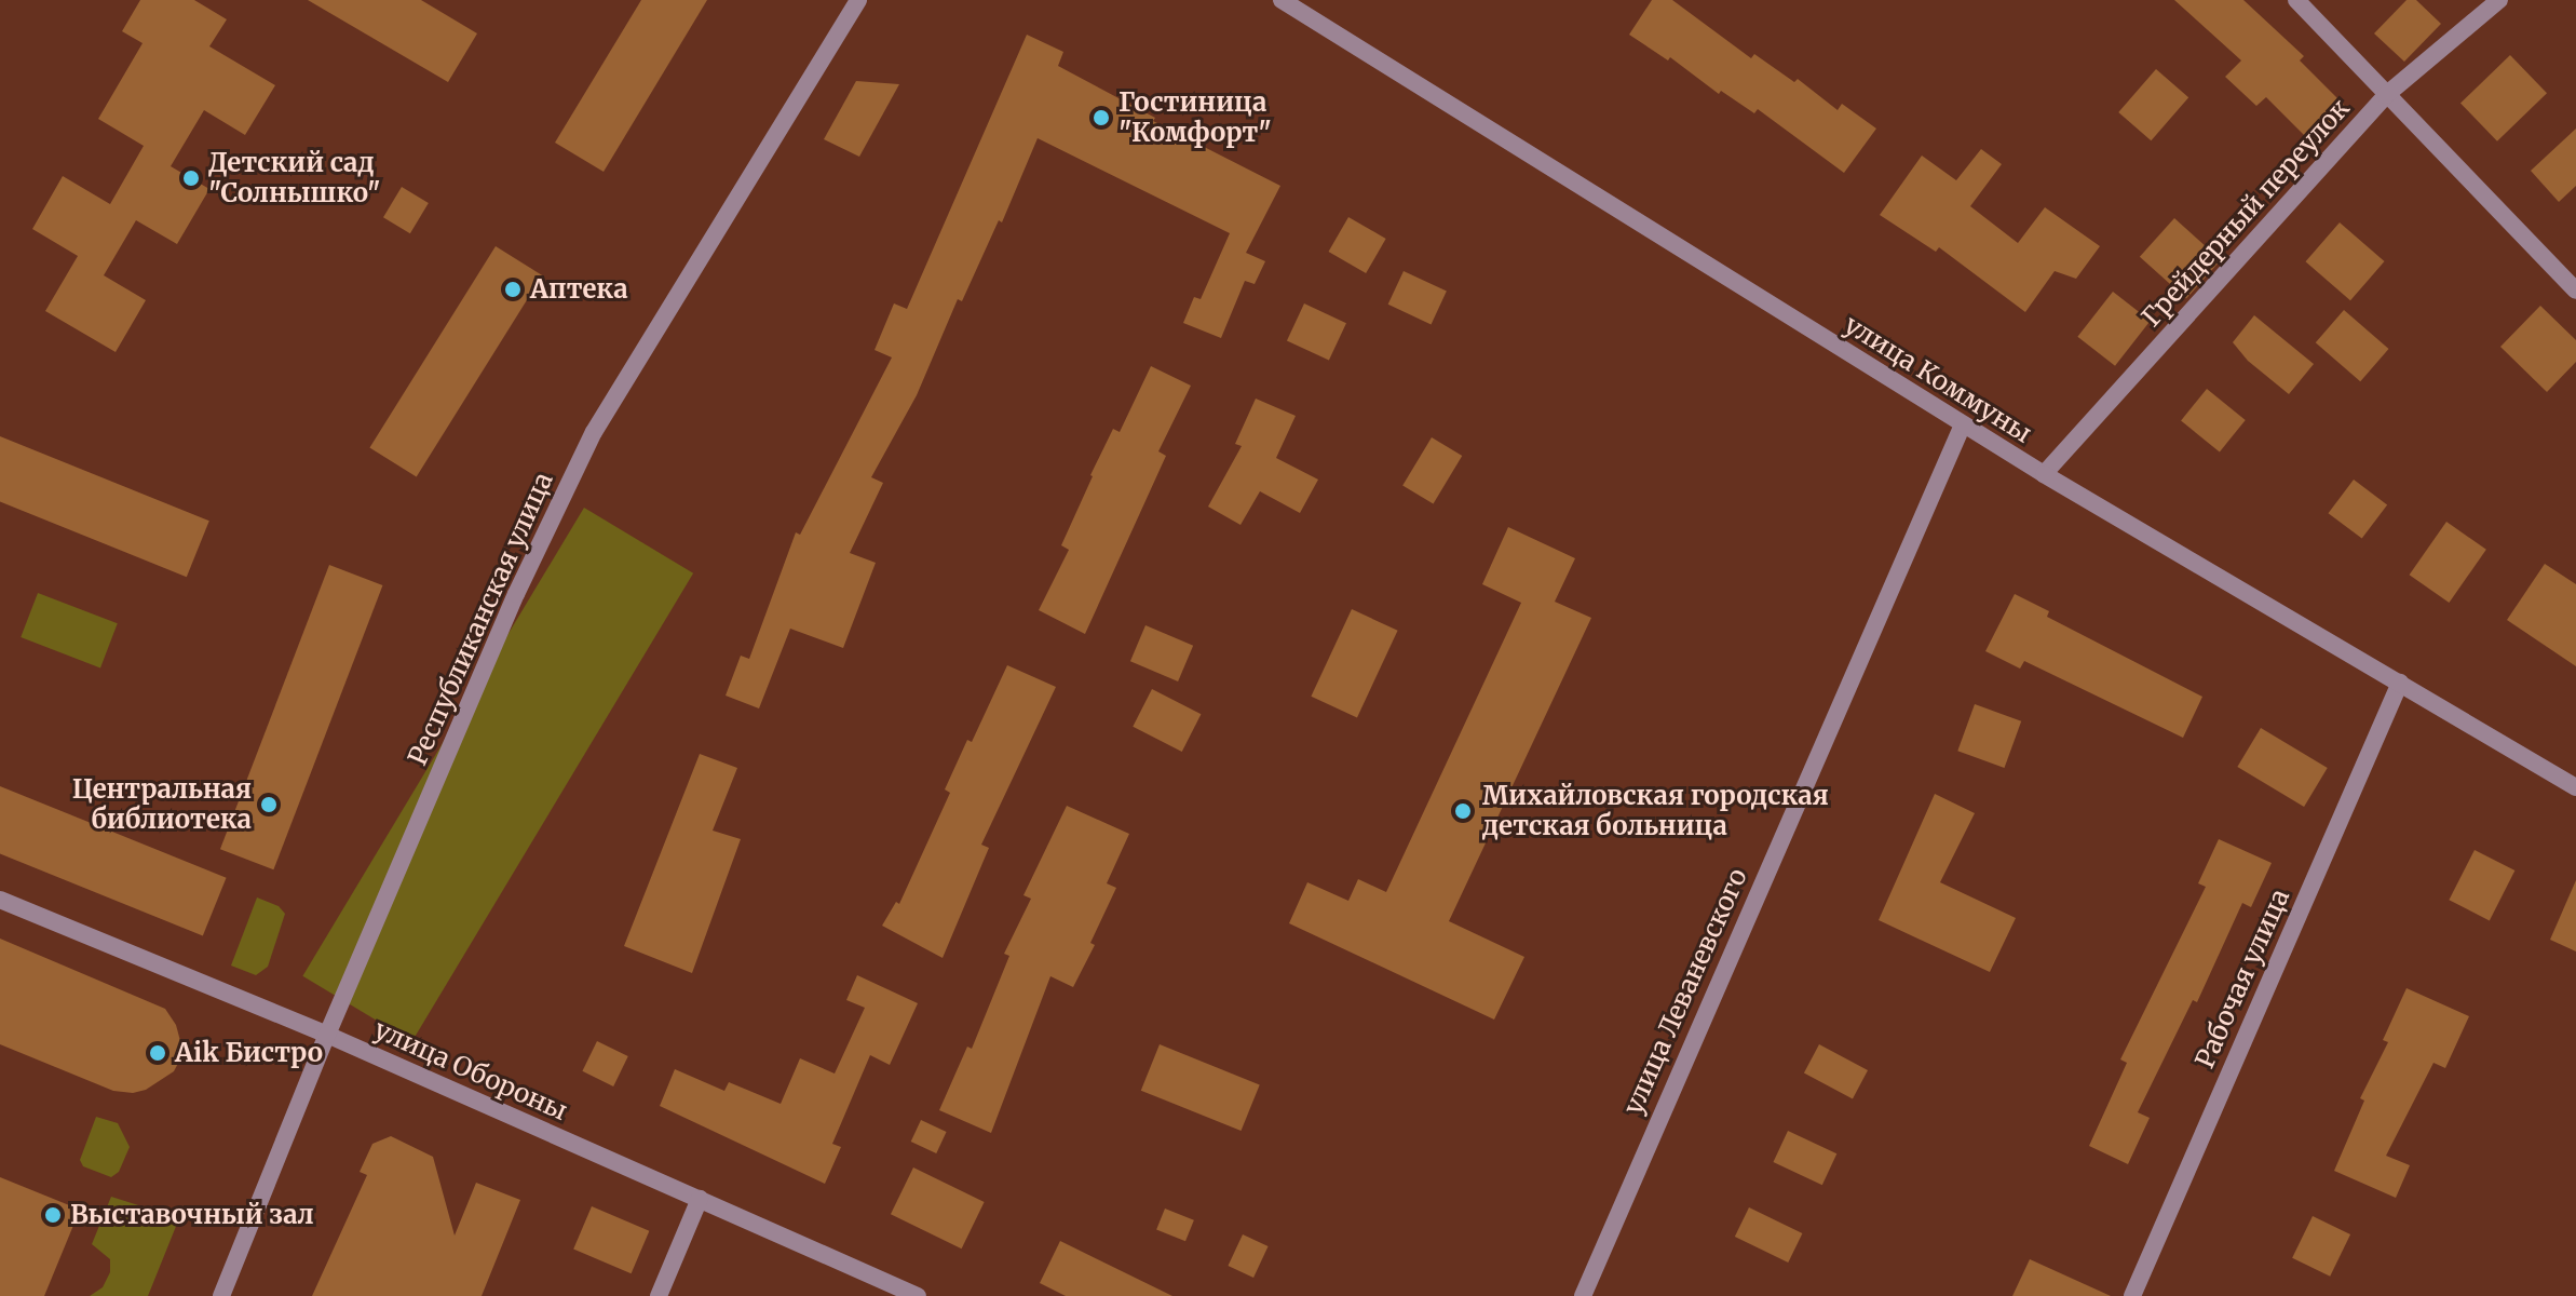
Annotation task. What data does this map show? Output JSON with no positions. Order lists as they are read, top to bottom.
{
  "streets": {
    "street": [
      "Грейдерный переулок",
      "улица Коммуны",
      "Республиканская улица",
      "Рабочая улица",
      "улица Леваневского",
      "улица Обороны"
    ]
  },
  "crossings": [
    ["Грейдерный переулок", "улица Коммуны"],
    ["улица Коммуны", "Рабочая улица"],
    ["улица Коммуны", "улица Леваневского"],
    ["Республиканская улица", "улица Обороны"]
  ],
  "places": [
    "Гостиница \"Комфорт\"",
    "Детский сад \"Солнышко\"",
    "Аптека",
    "Центральная библиотека",
    "Михайловская городская детская больница",
    "Aik Бистро",
    "Выставочный зал"
  ]
}
